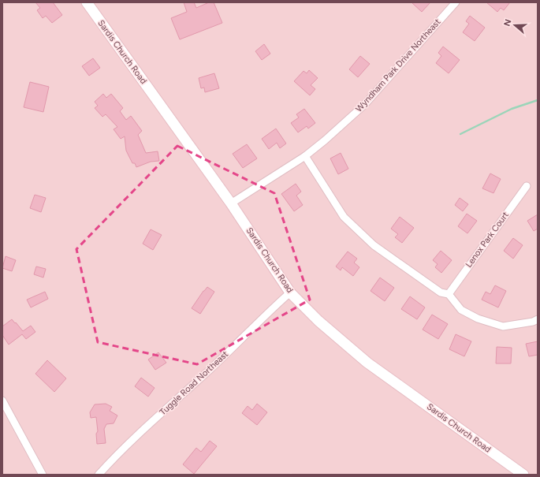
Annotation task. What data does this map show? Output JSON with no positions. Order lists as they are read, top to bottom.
{
  "streets": {
    "street": [
      "Sardis Church Road",
      "Wyndham Park Drive Northeast",
      "Lenox Park Court",
      "Tuggle Road Northeast"
    ]
  },
  "crossings": [
    ["Sardis Church Road", "Wyndham Park Drive Northeast"],
    ["Sardis Church Road", "Tuggle Road Northeast"]
  ],
  "north": "left"
}
